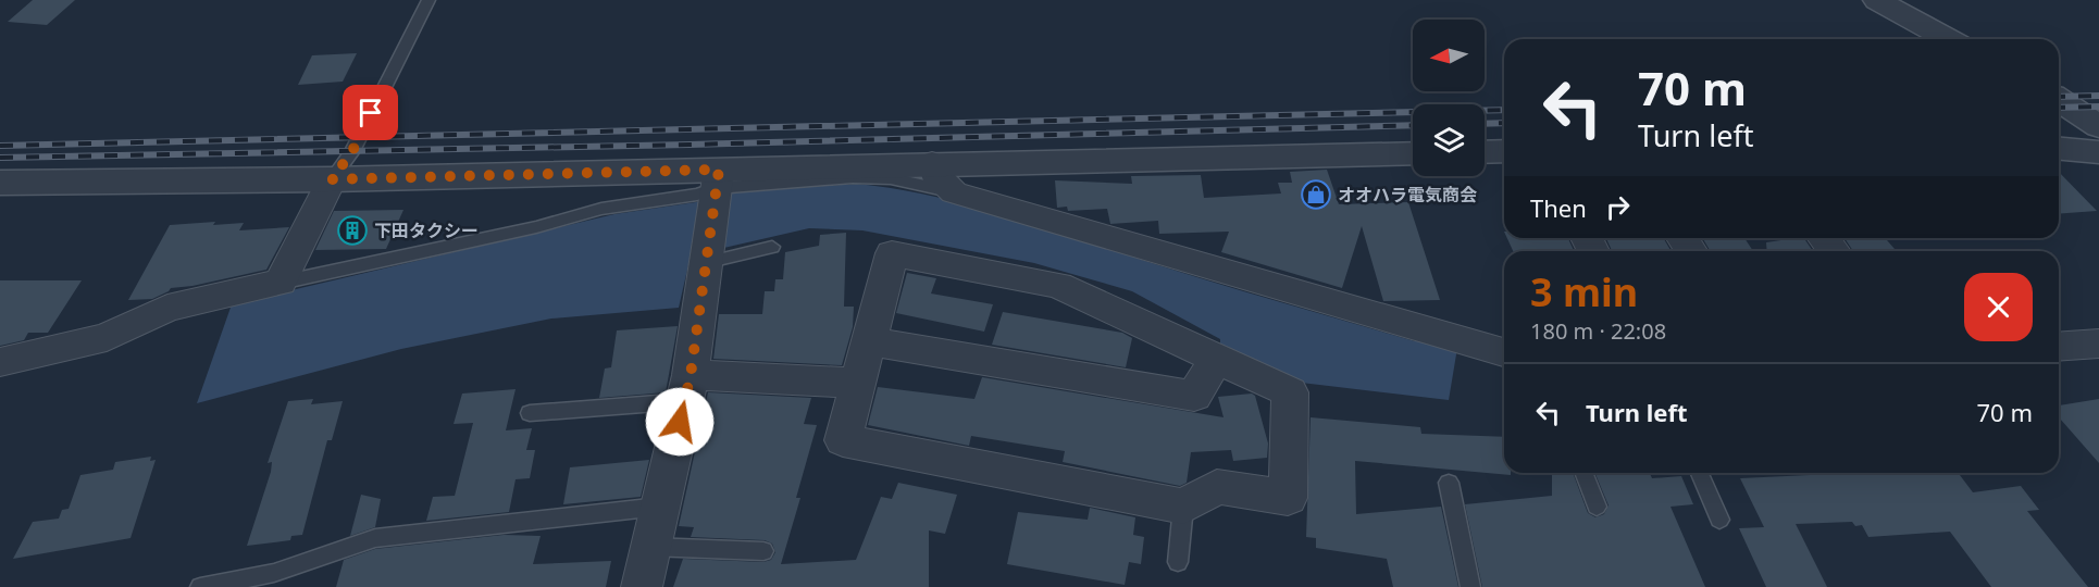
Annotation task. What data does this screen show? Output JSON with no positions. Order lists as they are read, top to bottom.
{
  "places": {
    "shop": ["オオハラ電気商会"],
    "building": ["下田タクシー"]
  },
  "north": "left",
  "page": {
    "turn": ["70 m", "Turn left"],
    "then": "Then",
    "heading": ["3 min", "180 m · 22:08"],
    "list": [
      {
        "name": "Turn left",
        "value": "70 m"
      }
    ]
  }
}
